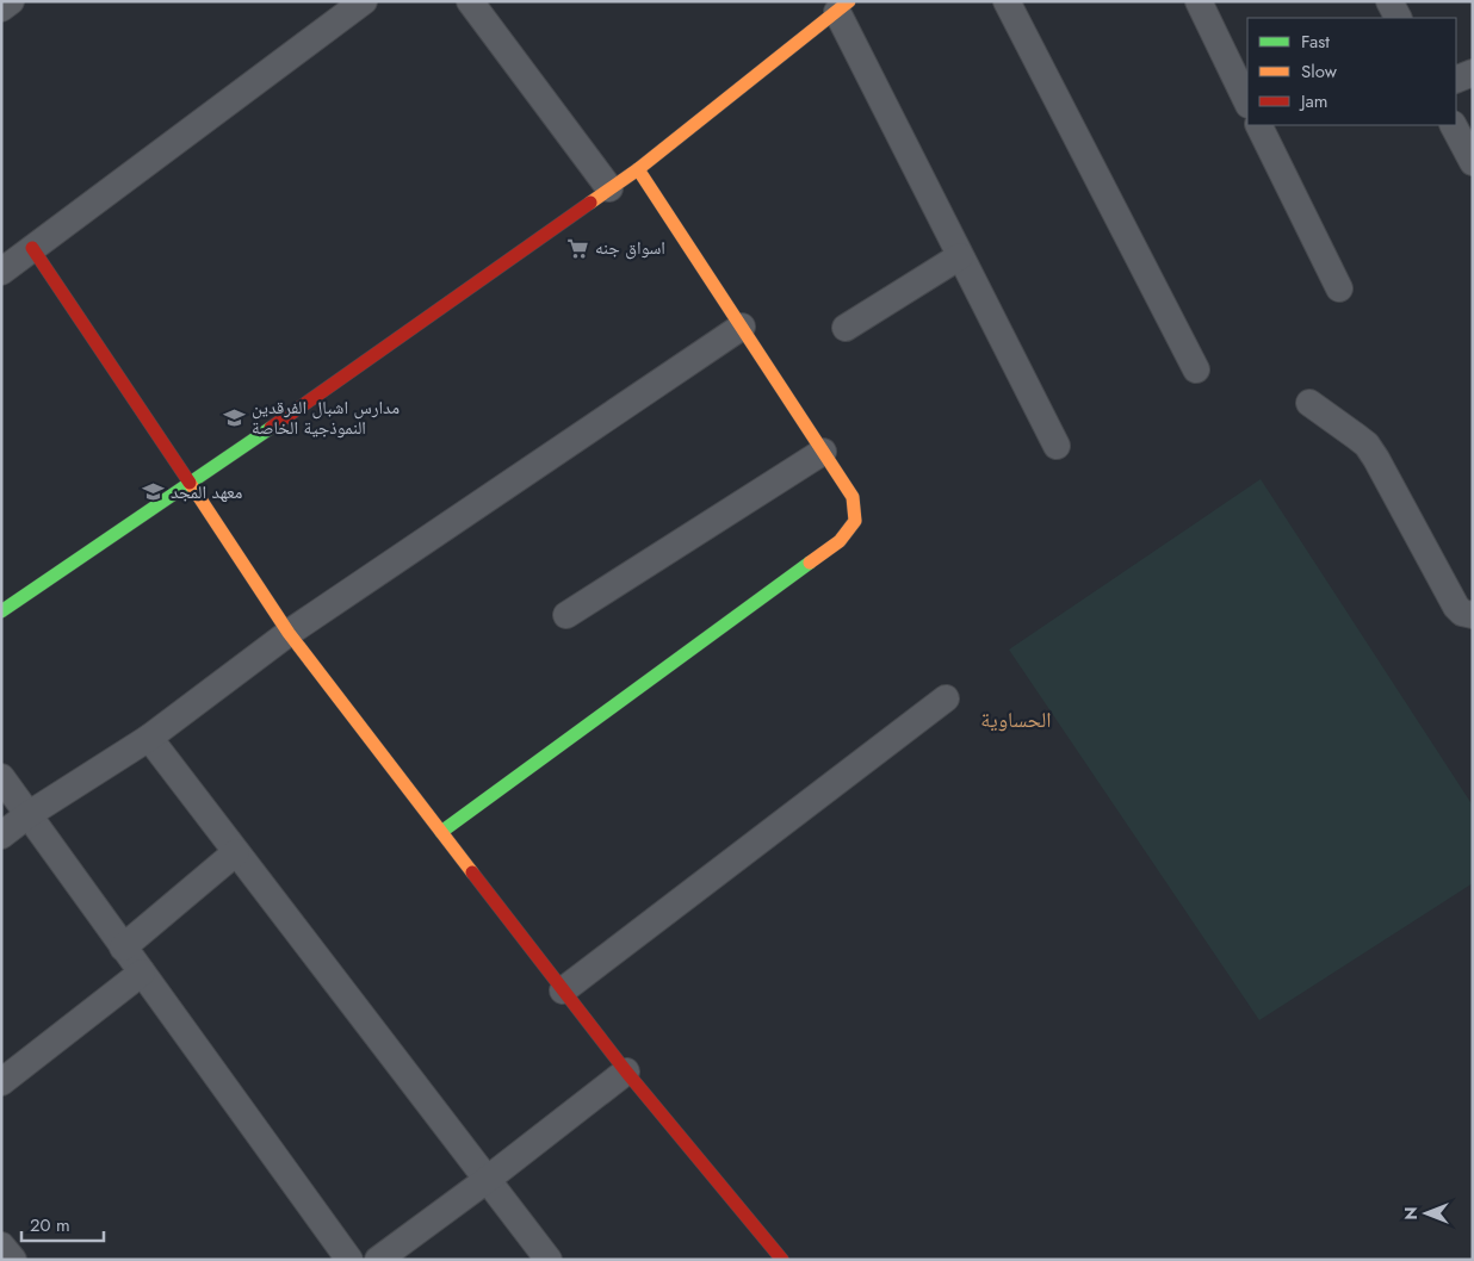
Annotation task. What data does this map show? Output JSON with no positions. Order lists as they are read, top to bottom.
{
  "districts": ["الحساوية"],
  "places": {
    "supermarket": ["اسواق جنه"],
    "school or university": ["مدارس اشبال الفرقدين النموذجية الخاصة", "معهد المجد"]
  },
  "legend": ["Fast", "Slow", "Jam"],
  "scale_bar": "20 m",
  "north": "left"
}
